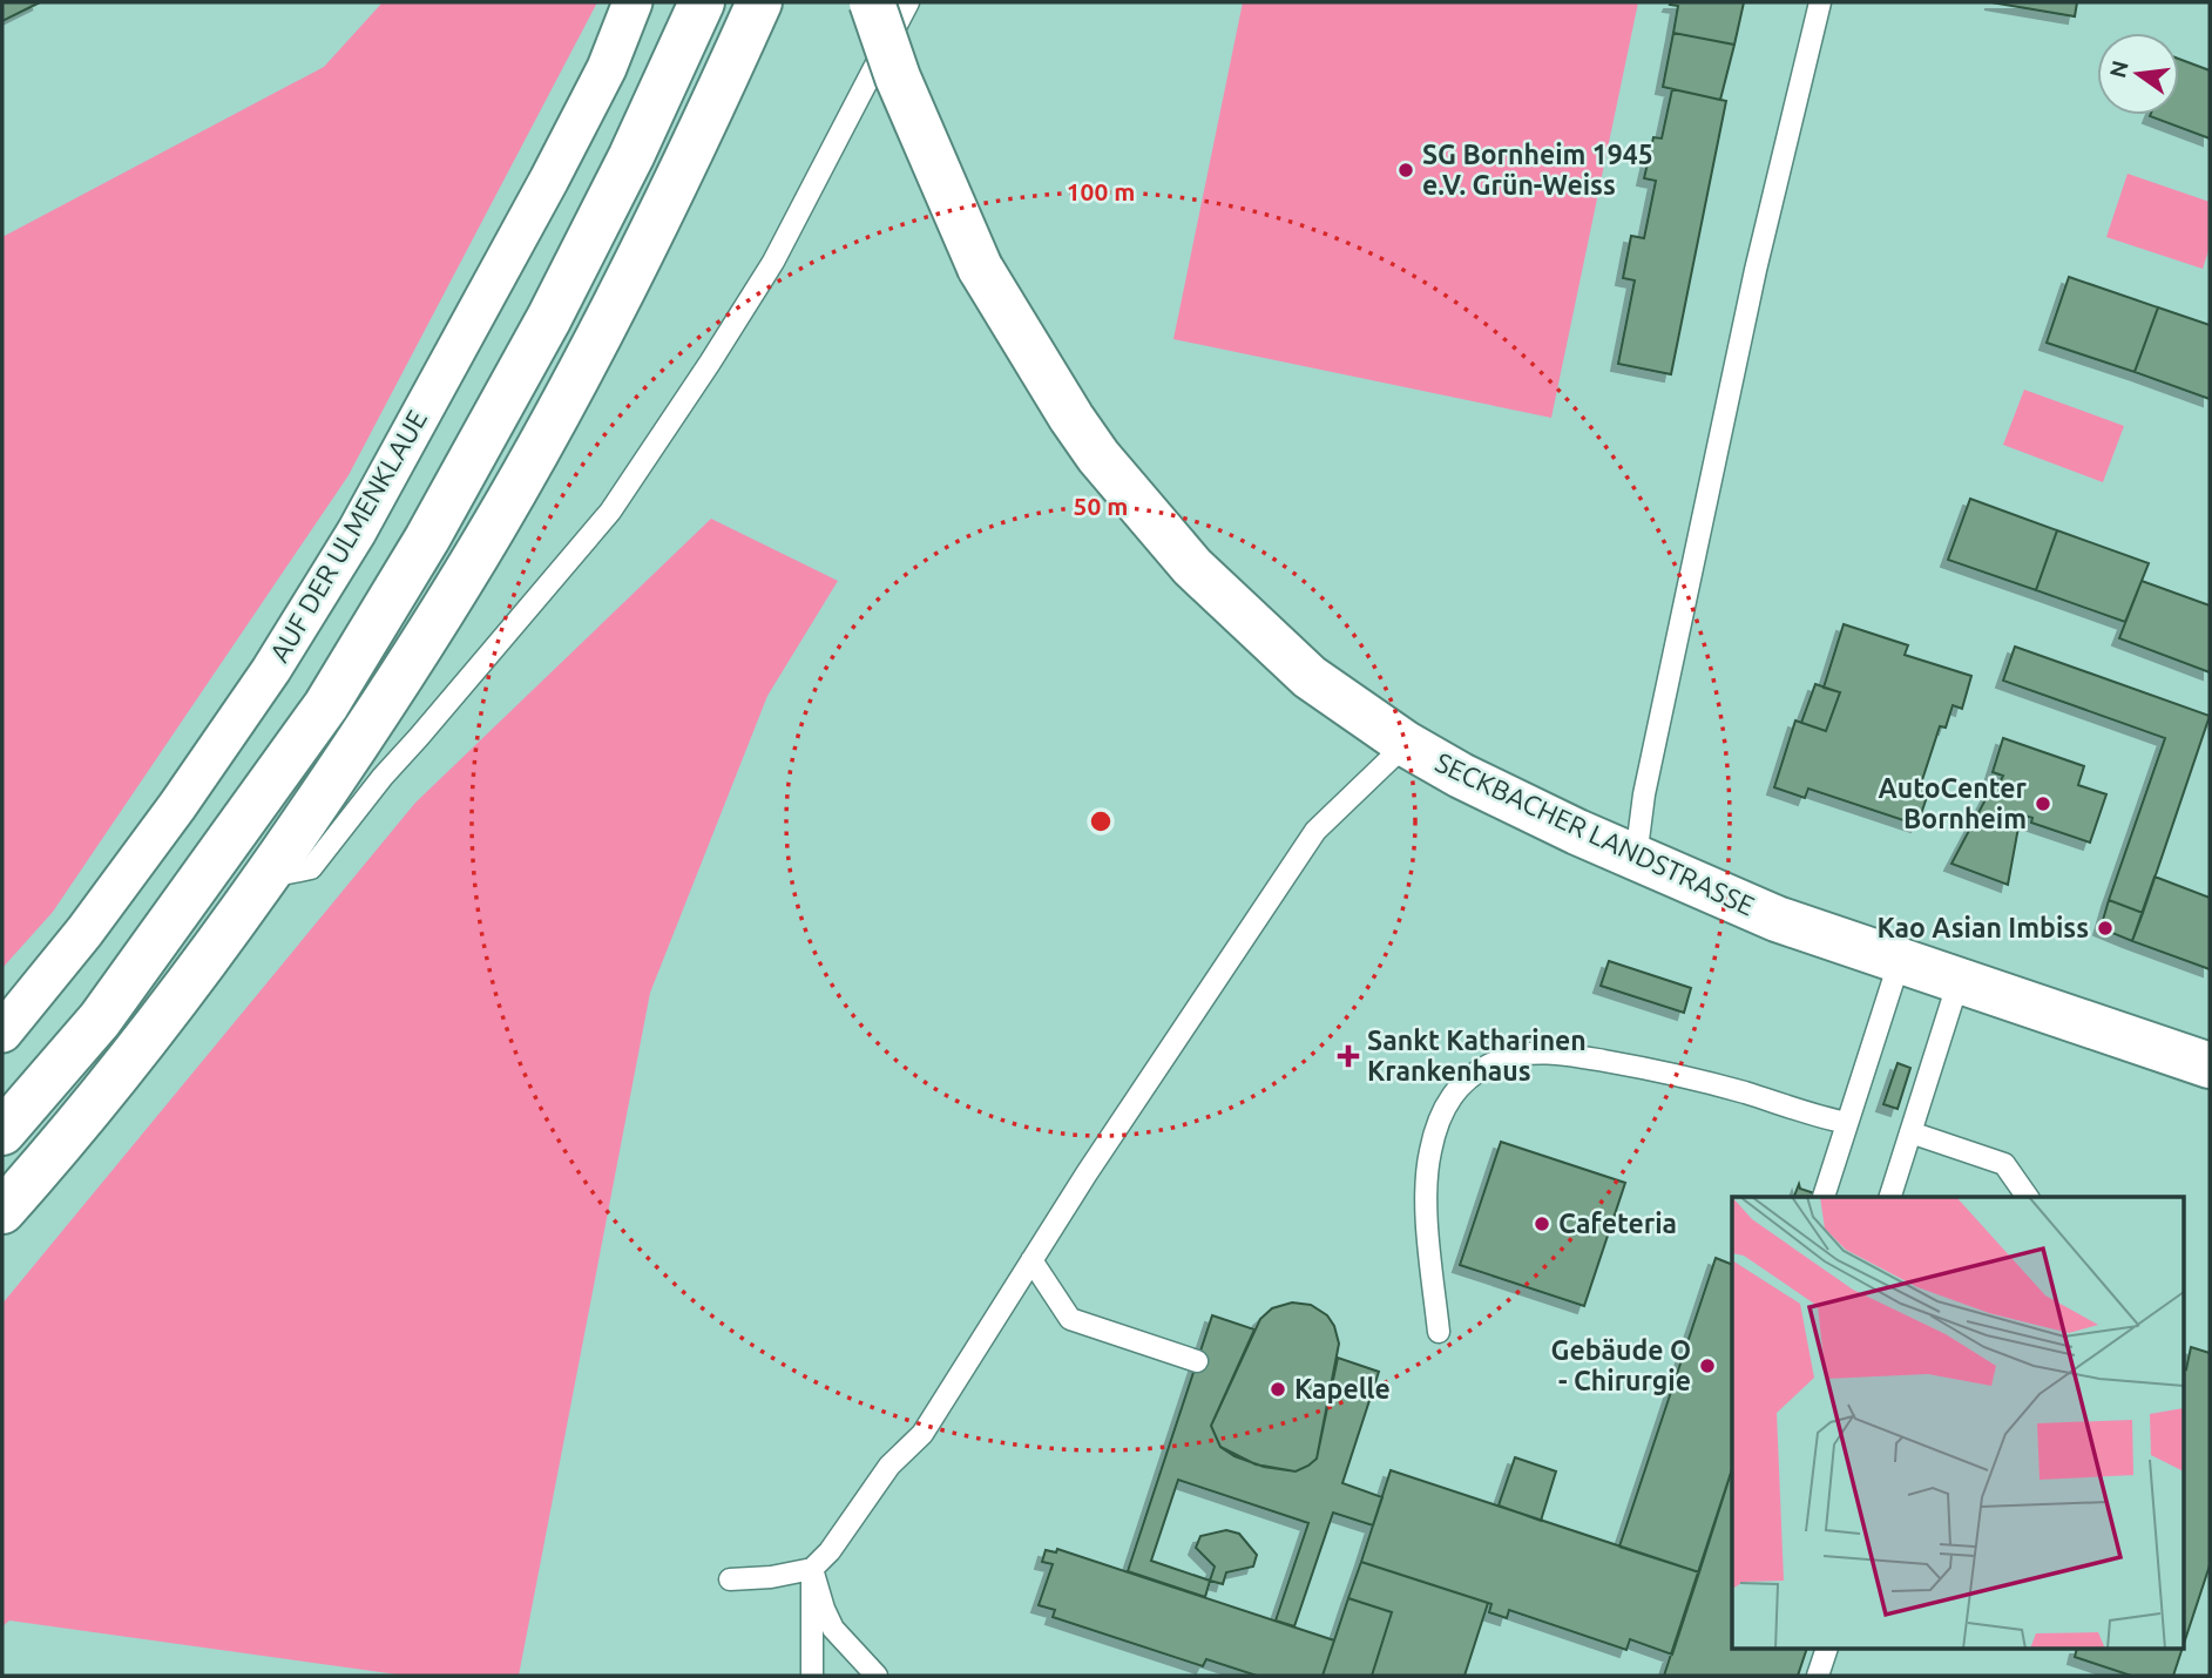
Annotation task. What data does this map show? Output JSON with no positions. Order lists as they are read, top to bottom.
{
  "streets": {
    "main road": ["SECKBACHER LANDSTRASSE"],
    "street": ["AUF DER ULMENKLAUE"]
  },
  "places": {
    "other": [
      "SG Bornheim 1945 e.V. Grün-Weiss",
      "AutoCenter Bornheim",
      "Kao Asian Imbiss",
      "Cafeteria",
      "Gebäude O - Chirurgie",
      "Kapelle"
    ],
    "health": ["Sankt Katharinen Krankenhaus"]
  },
  "north": "left",
  "rings": ["100 m", "50 m"]
}
